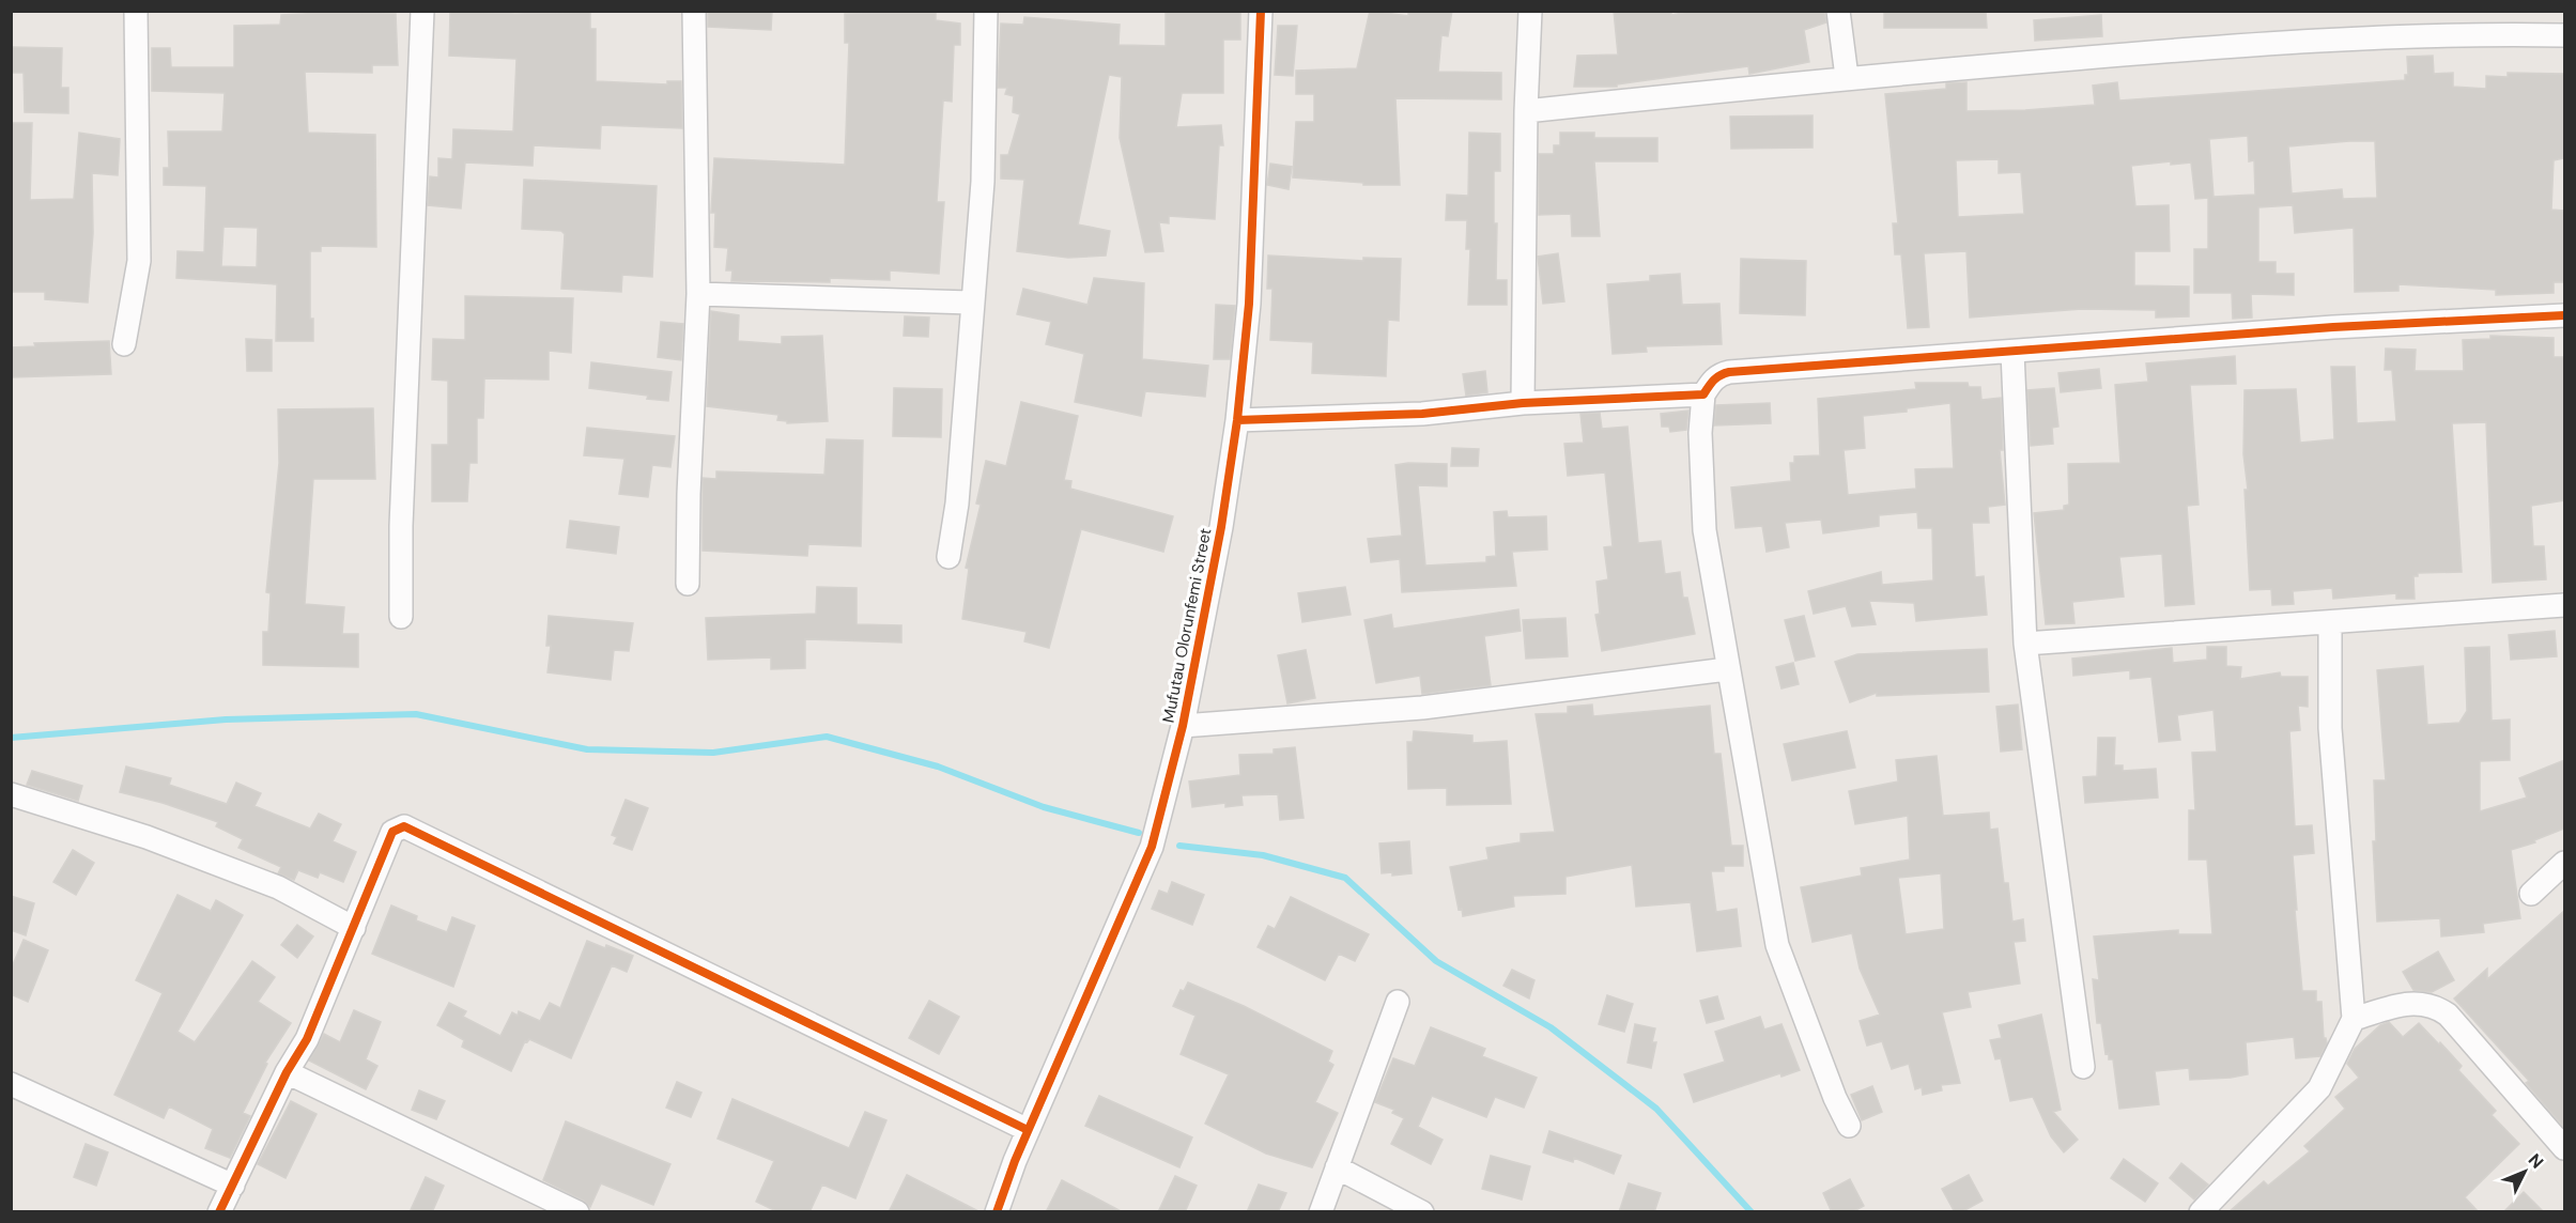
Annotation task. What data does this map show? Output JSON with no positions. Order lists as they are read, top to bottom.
{
  "streets": {
    "street": ["Mufutau Olorunfemi Street"]
  },
  "north": "top right"
}
